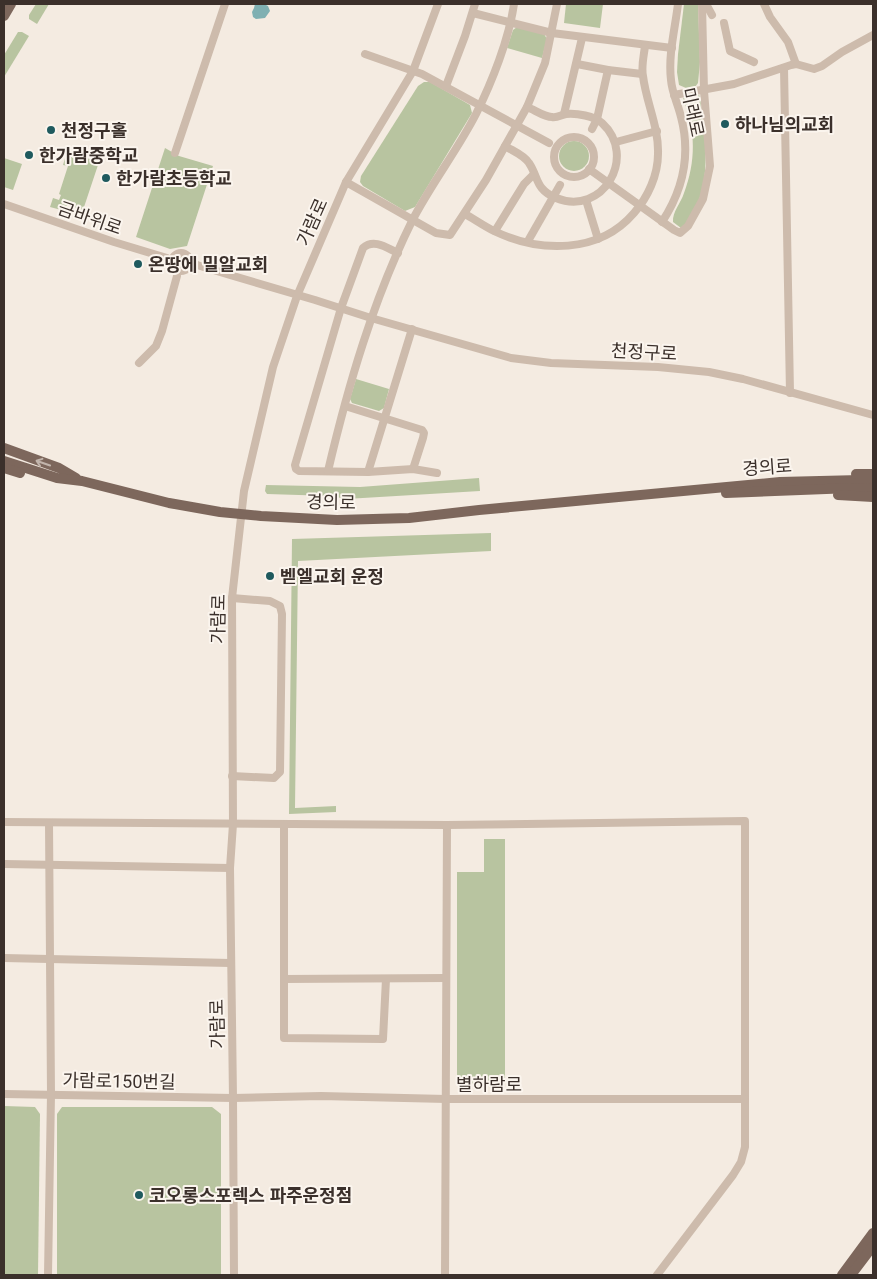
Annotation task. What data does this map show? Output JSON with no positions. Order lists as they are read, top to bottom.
{
  "streets": {
    "main road": ["경의로"],
    "street": [
      "미래로",
      "금바위로",
      "가람로",
      "천정구로",
      "가람로150번길",
      "별하람로"
    ]
  },
  "crossings": [
    ["금바위로", "가람로"],
    ["금바위로", "천정구로"],
    ["가람로", "경의로"],
    ["가람로", "가람로150번길"],
    ["가람로", "별하람로"],
    ["가람로150번길", "별하람로"]
  ],
  "places": [
    "하나님의교회",
    "천정구홀",
    "한가람중학교",
    "한가람초등학교",
    "온땅에 밀알교회",
    "벧엘교회 운정",
    "코오롱스포렉스 파주운정점"
  ]
}
